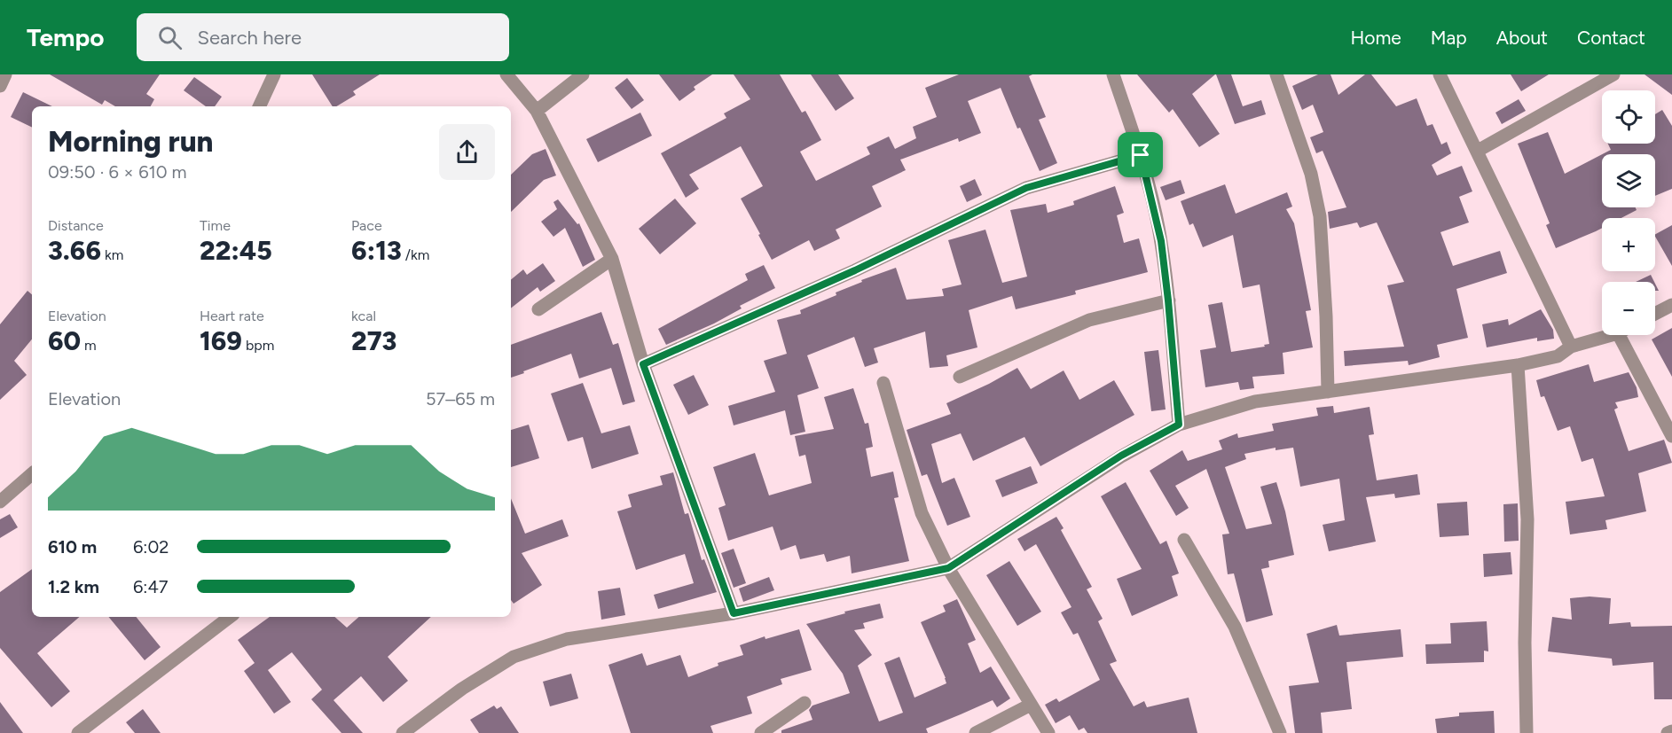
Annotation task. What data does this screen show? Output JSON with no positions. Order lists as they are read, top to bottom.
{
  "page": {
    "header": "Tempo",
    "search": "Search here",
    "nav": [
      "Home",
      "Map",
      "About",
      "Contact"
    ],
    "map_buttons": ["+", "−"],
    "heading": ["Morning run", "09:50 · 6 × 610 m"],
    "stats": [
      ["Distance", "3.66 km"],
      ["Time", "22:45"],
      ["Pace", "6:13 /km"],
      ["Elevation", "60 m"],
      ["Heart rate", "169 bpm"],
      ["kcal", "273"]
    ],
    "chart": ["Elevation", "57–65 m"],
    "list": [
      {
        "name": "610 m",
        "note": "6:02"
      },
      {
        "name": "1.2 km",
        "note": "6:47"
      }
    ]
  }
}
